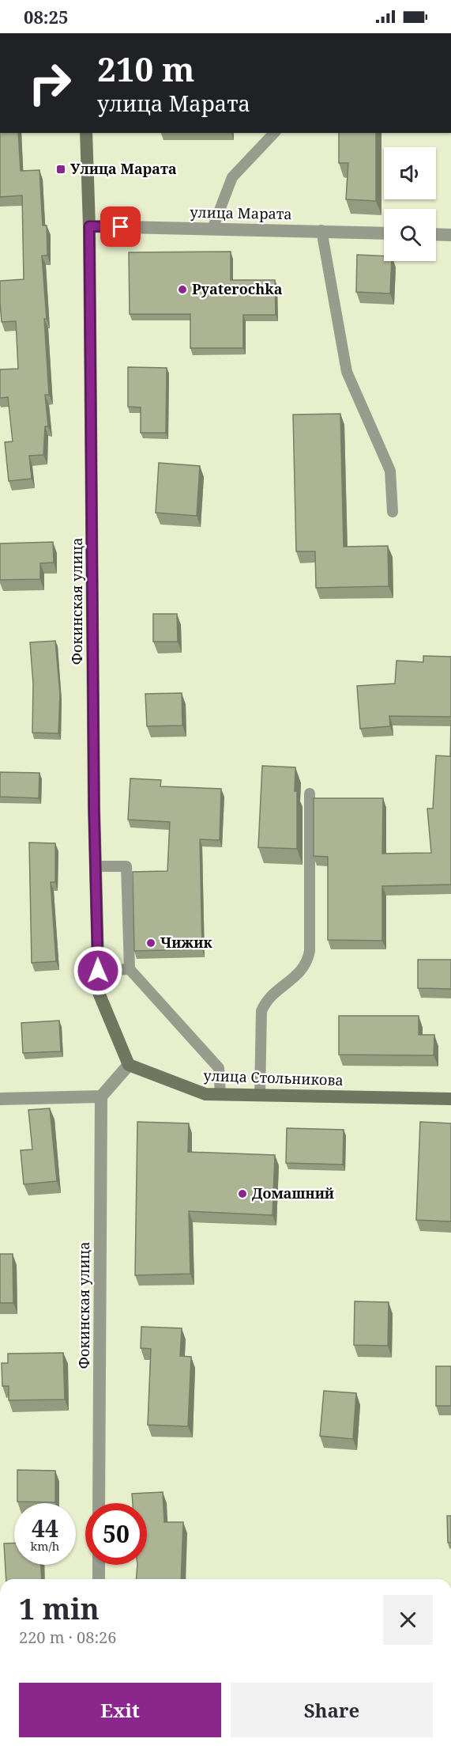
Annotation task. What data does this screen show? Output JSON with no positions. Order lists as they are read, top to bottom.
{
  "streets": {
    "main road": ["Фокинская улица", "улица Стольникова"],
    "street": ["улица Марата"]
  },
  "crossings": [
    ["улица Марата", "Фокинская улица"],
    ["Фокинская улица", "улица Стольникова"]
  ],
  "places": {
    "transit": ["Улица Марата"],
    "other": ["Pyaterochka", "Чижик", "Домашний"]
  },
  "page": {
    "status": "08:25",
    "turn": ["210 m", "улица Марата"],
    "speed": "44 km/h",
    "limit": "50",
    "heading": ["1 min", "220 m · 08:26"],
    "buttons": ["Exit", "Share"]
  }
}
